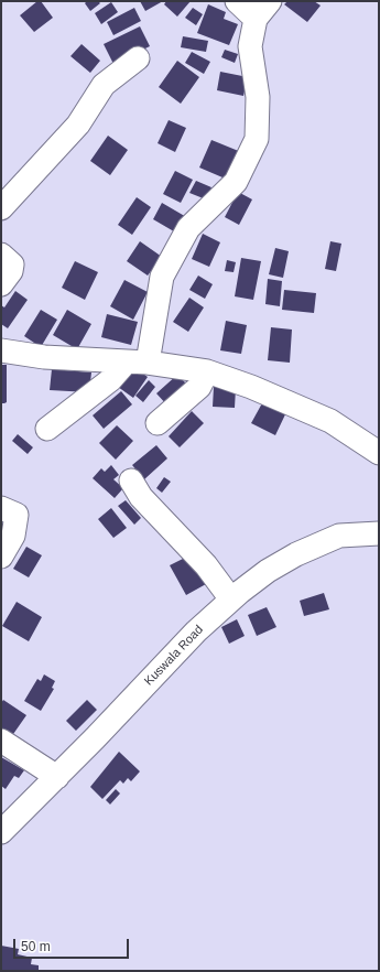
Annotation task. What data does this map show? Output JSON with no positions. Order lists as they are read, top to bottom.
{
  "streets": {
    "street": ["Kuswala Road"]
  },
  "scale_bar": "50 m"
}
